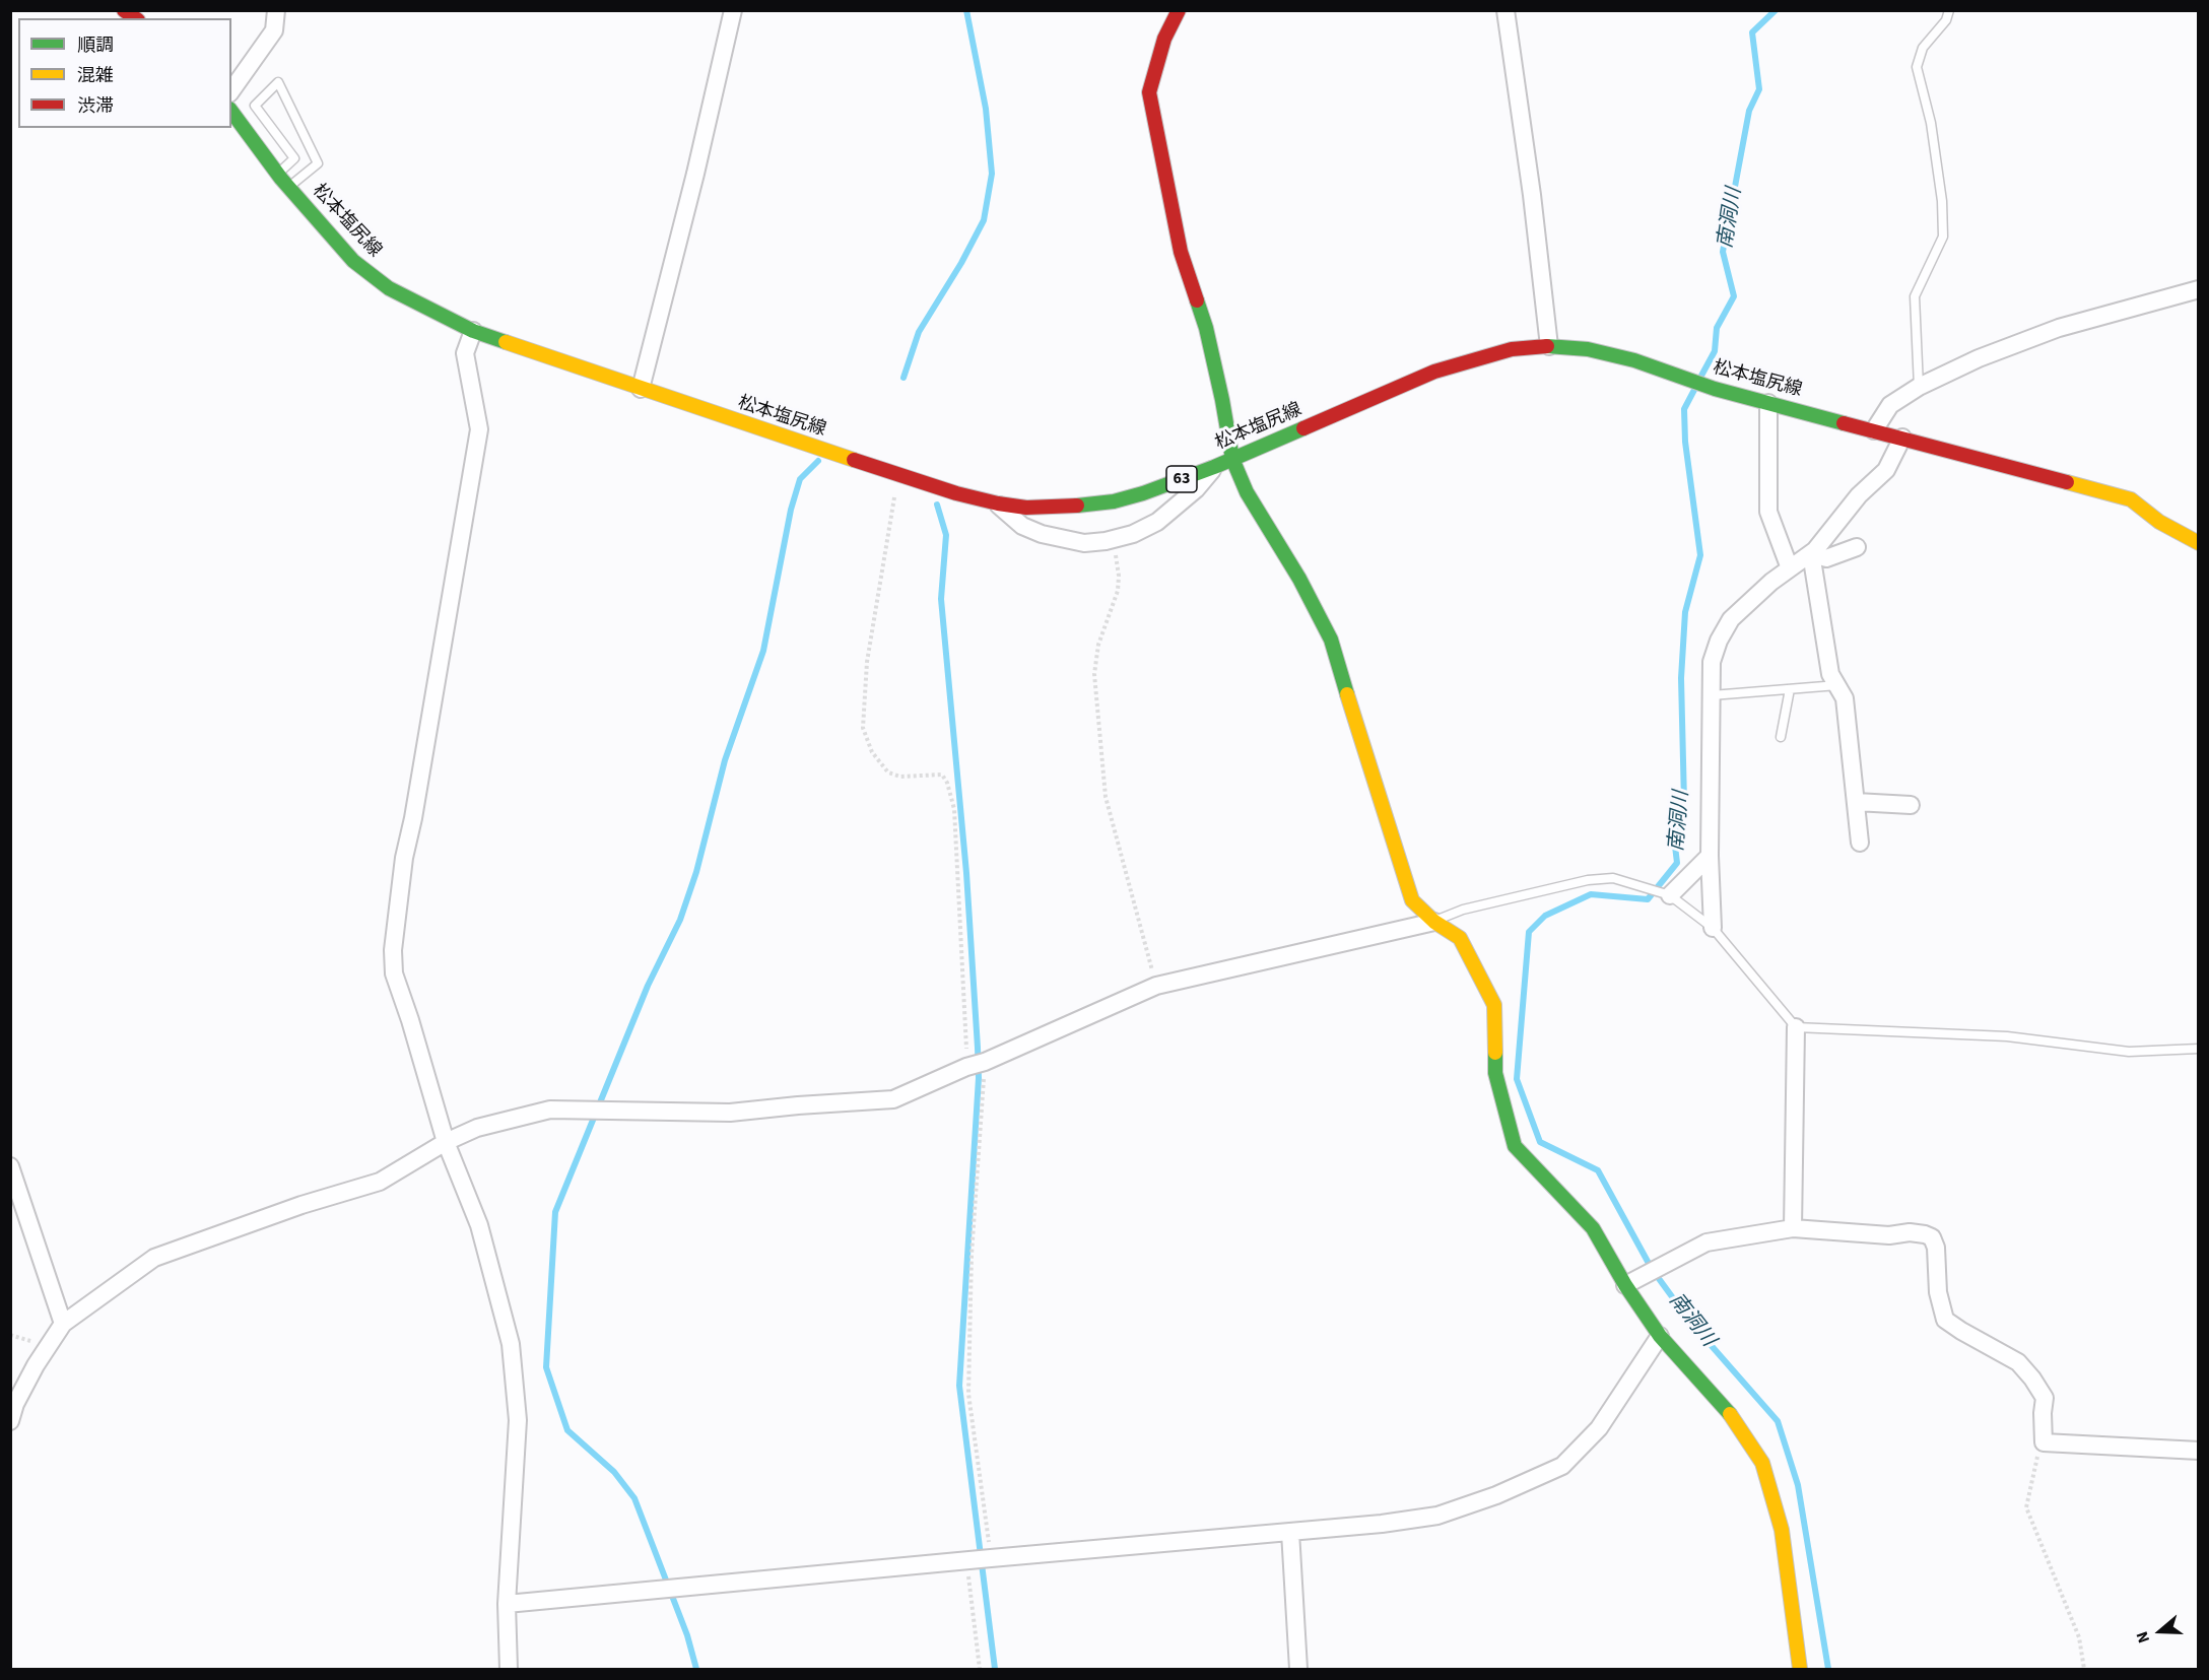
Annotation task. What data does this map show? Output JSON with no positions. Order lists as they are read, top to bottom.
{
  "streets": {
    "main road": ["松本塩尻線", "63"]
  },
  "water": ["南洞川"],
  "legend": ["順調", "混雑", "渋滞"],
  "north": "left"
}
